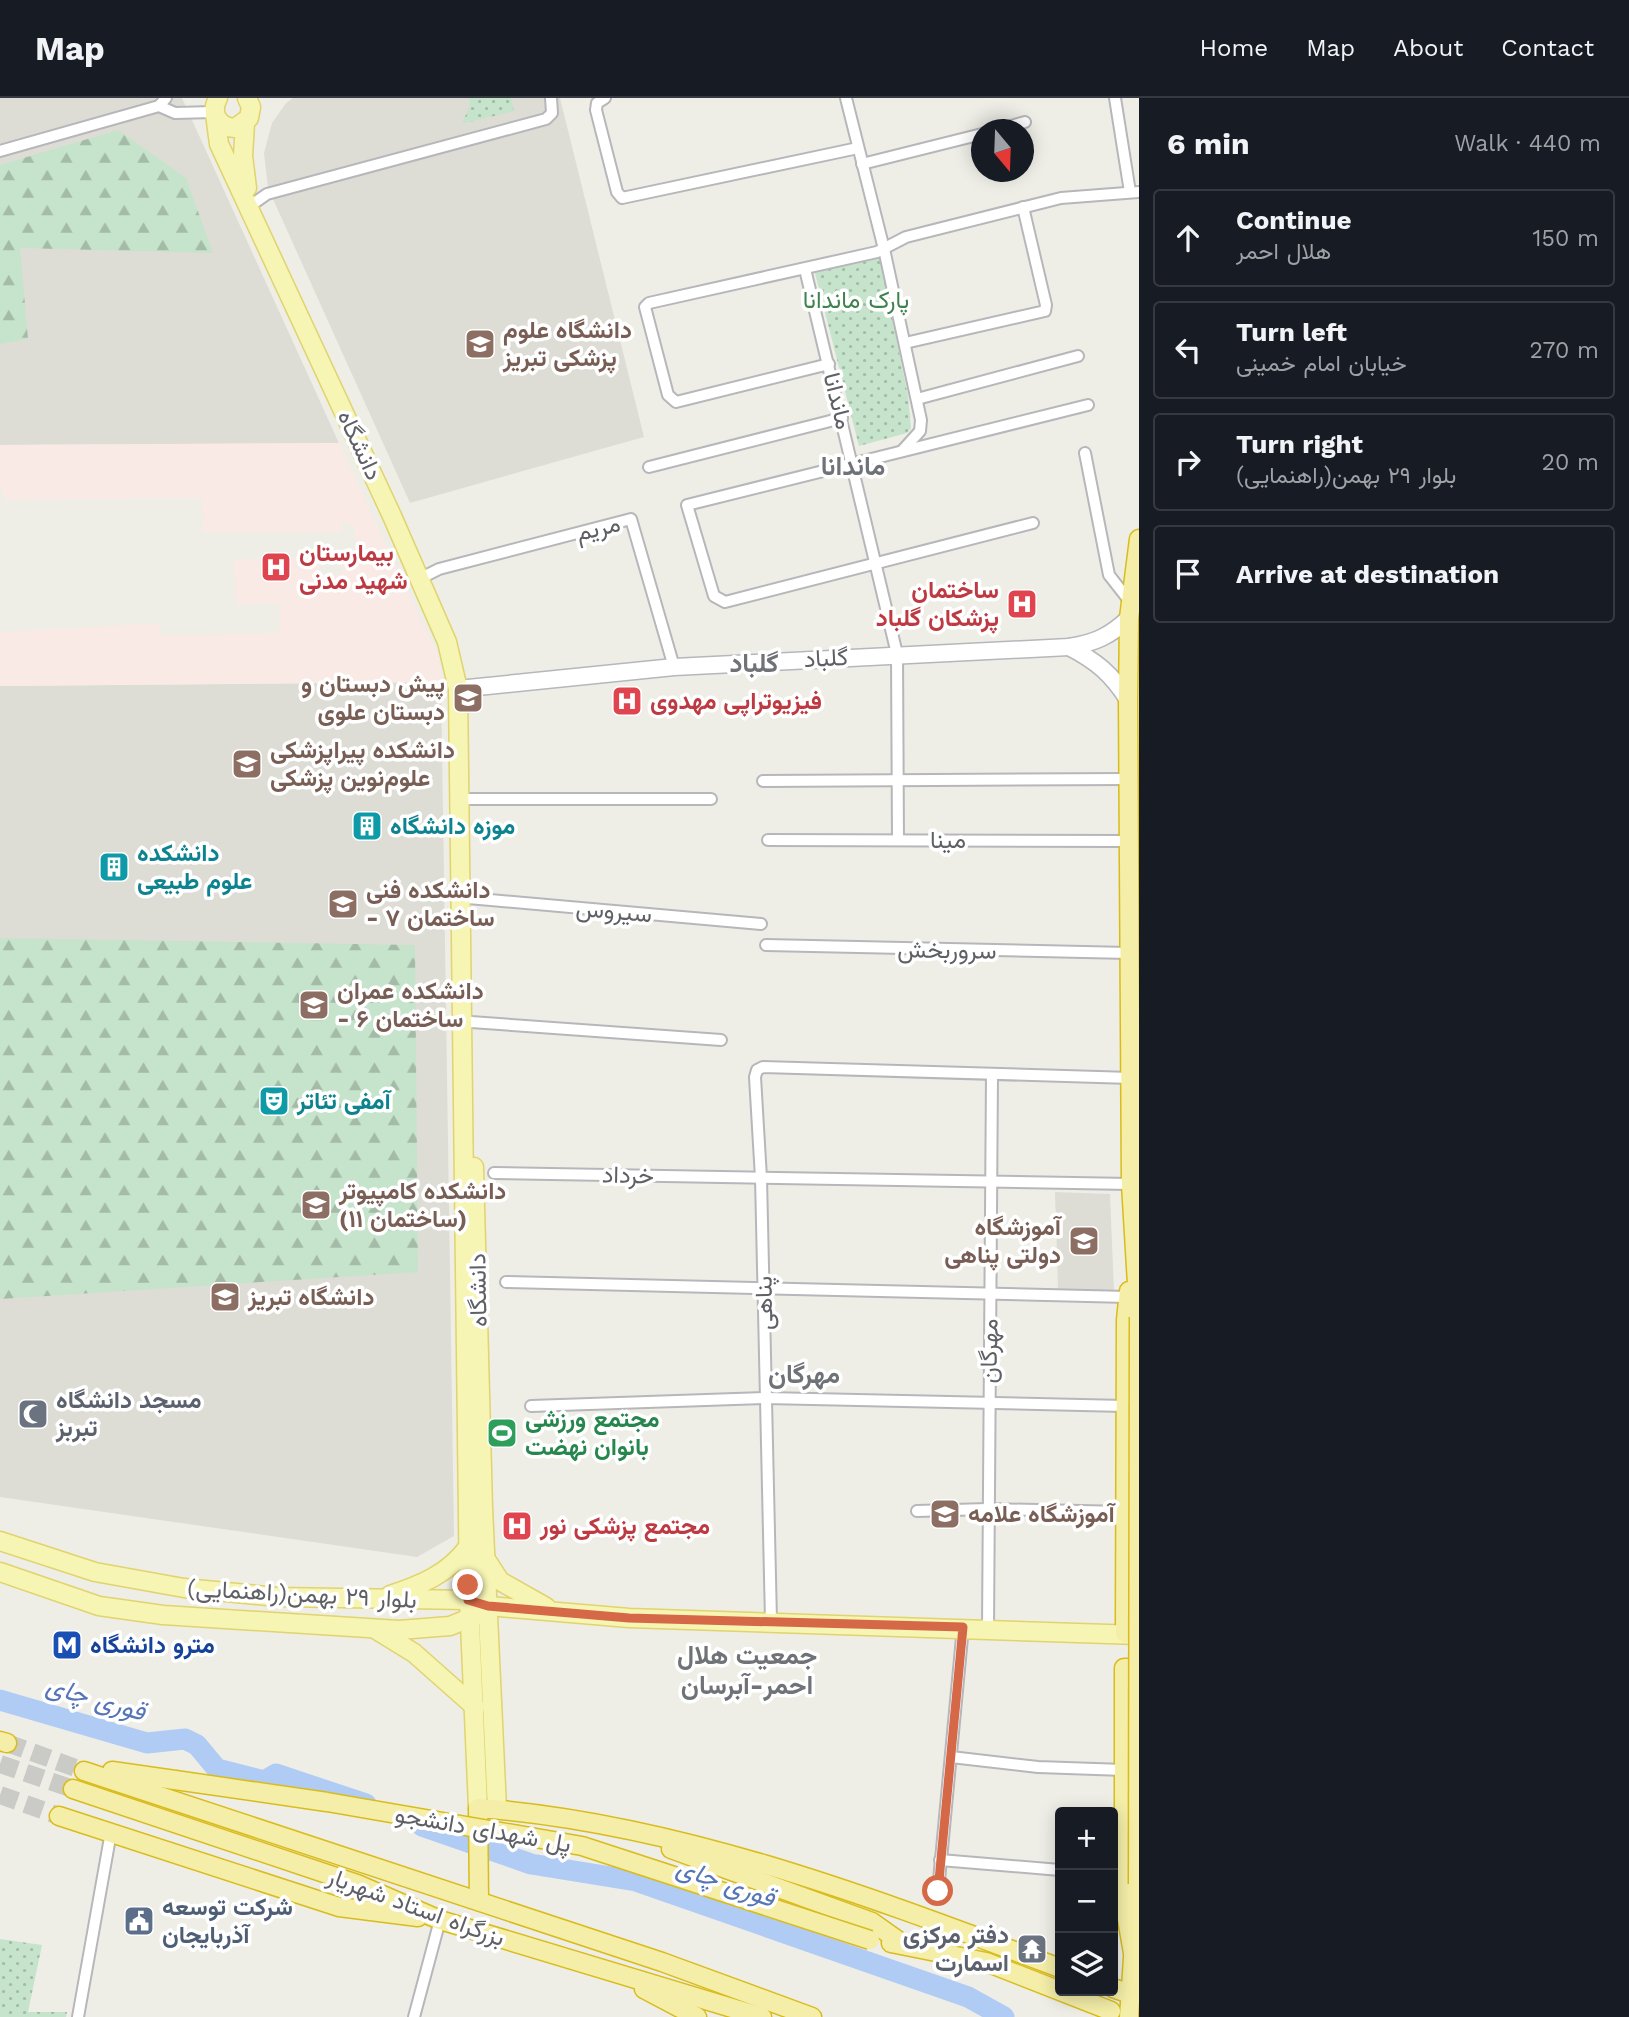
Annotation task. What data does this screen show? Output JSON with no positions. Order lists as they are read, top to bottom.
{
  "streets": {
    "highway": ["پل شهدای دانشجو", "بزرگراه استاد شهریار"],
    "main road": ["دانشگاه", "گلباد", "بلوار ٢٩ بهمن(راهنمایی)"],
    "street": [
      "ماندانا",
      "مریم",
      "مینا",
      "سیروس",
      "سروربخش",
      "خرداد",
      "پناهی",
      "مهرگان"
    ]
  },
  "crossings": [
    ["ماندانا", "گلباد"],
    ["ماندانا", "مینا"],
    ["دانشگاه", "مریم"],
    ["دانشگاه", "گلباد"],
    ["دانشگاه", "سیروس"],
    ["دانشگاه", "بلوار ٢٩ بهمن(راهنمایی)"],
    ["مریم", "گلباد"],
    ["خرداد", "پناهی"],
    ["خرداد", "مهرگان"],
    ["پناهی", "مهرگان"]
  ],
  "districts": [
    "ماندانا",
    "گلباد",
    "مهرگان",
    "جمعیت هلال احمر-آبرسان"
  ],
  "water": ["قوری چای"],
  "parks": ["پارک ماندانا"],
  "places": {
    "school or university": [
      "دانشگاه علوم پزشکی تبریز",
      "پیش دبستان و دبستان علوی",
      "دانشکده پیراپزشکی علوم‌نوین پزشکی",
      "دانشکده فنی - ساختمان ۷",
      "دانشکده عمران - ساختمان ۶",
      "دانشکده کامپیوتر (ساختمان ۱۱)",
      "آموزشگاه دولتی پناهی",
      "دانشگاه تبریز",
      "آموزشگاه علامه"
    ],
    "hospital": [
      "بیمارستان شهید مدنی",
      "ساختمان پزشکان گلباد",
      "فیزیوتراپی مهدوی",
      "مجتمع پزشکی نور"
    ],
    "building": ["موزه دانشگاه", "دانشکده علوم طبیعی"],
    "theatre": ["آمفی تئاتر"],
    "mosque": ["مسجد دانشگاه تبربز"],
    "sports": ["مجتمع ورزشی بانوان نهضت"],
    "metro station": ["مترو دانشگاه"],
    "public building": ["شرکت توسعه آذربایجان"],
    "temple": ["دفتر مرکزی اسمارت"]
  },
  "north": "bottom",
  "page": {
    "header": "Map",
    "nav": [
      "Home",
      "Map",
      "About",
      "Contact"
    ],
    "heading": ["6 min", "Walk · 440 m"],
    "list": [
      ["Continue", "هلال احمر", "150 m"],
      ["Turn left", "خیابان امام خمینی", "270 m"],
      ["Turn right", "بلوار ٢٩ بهمن(راهنمایی)", "20 m"],
      "Arrive at destination"
    ],
    "map_buttons": ["+", "−"]
  }
}
